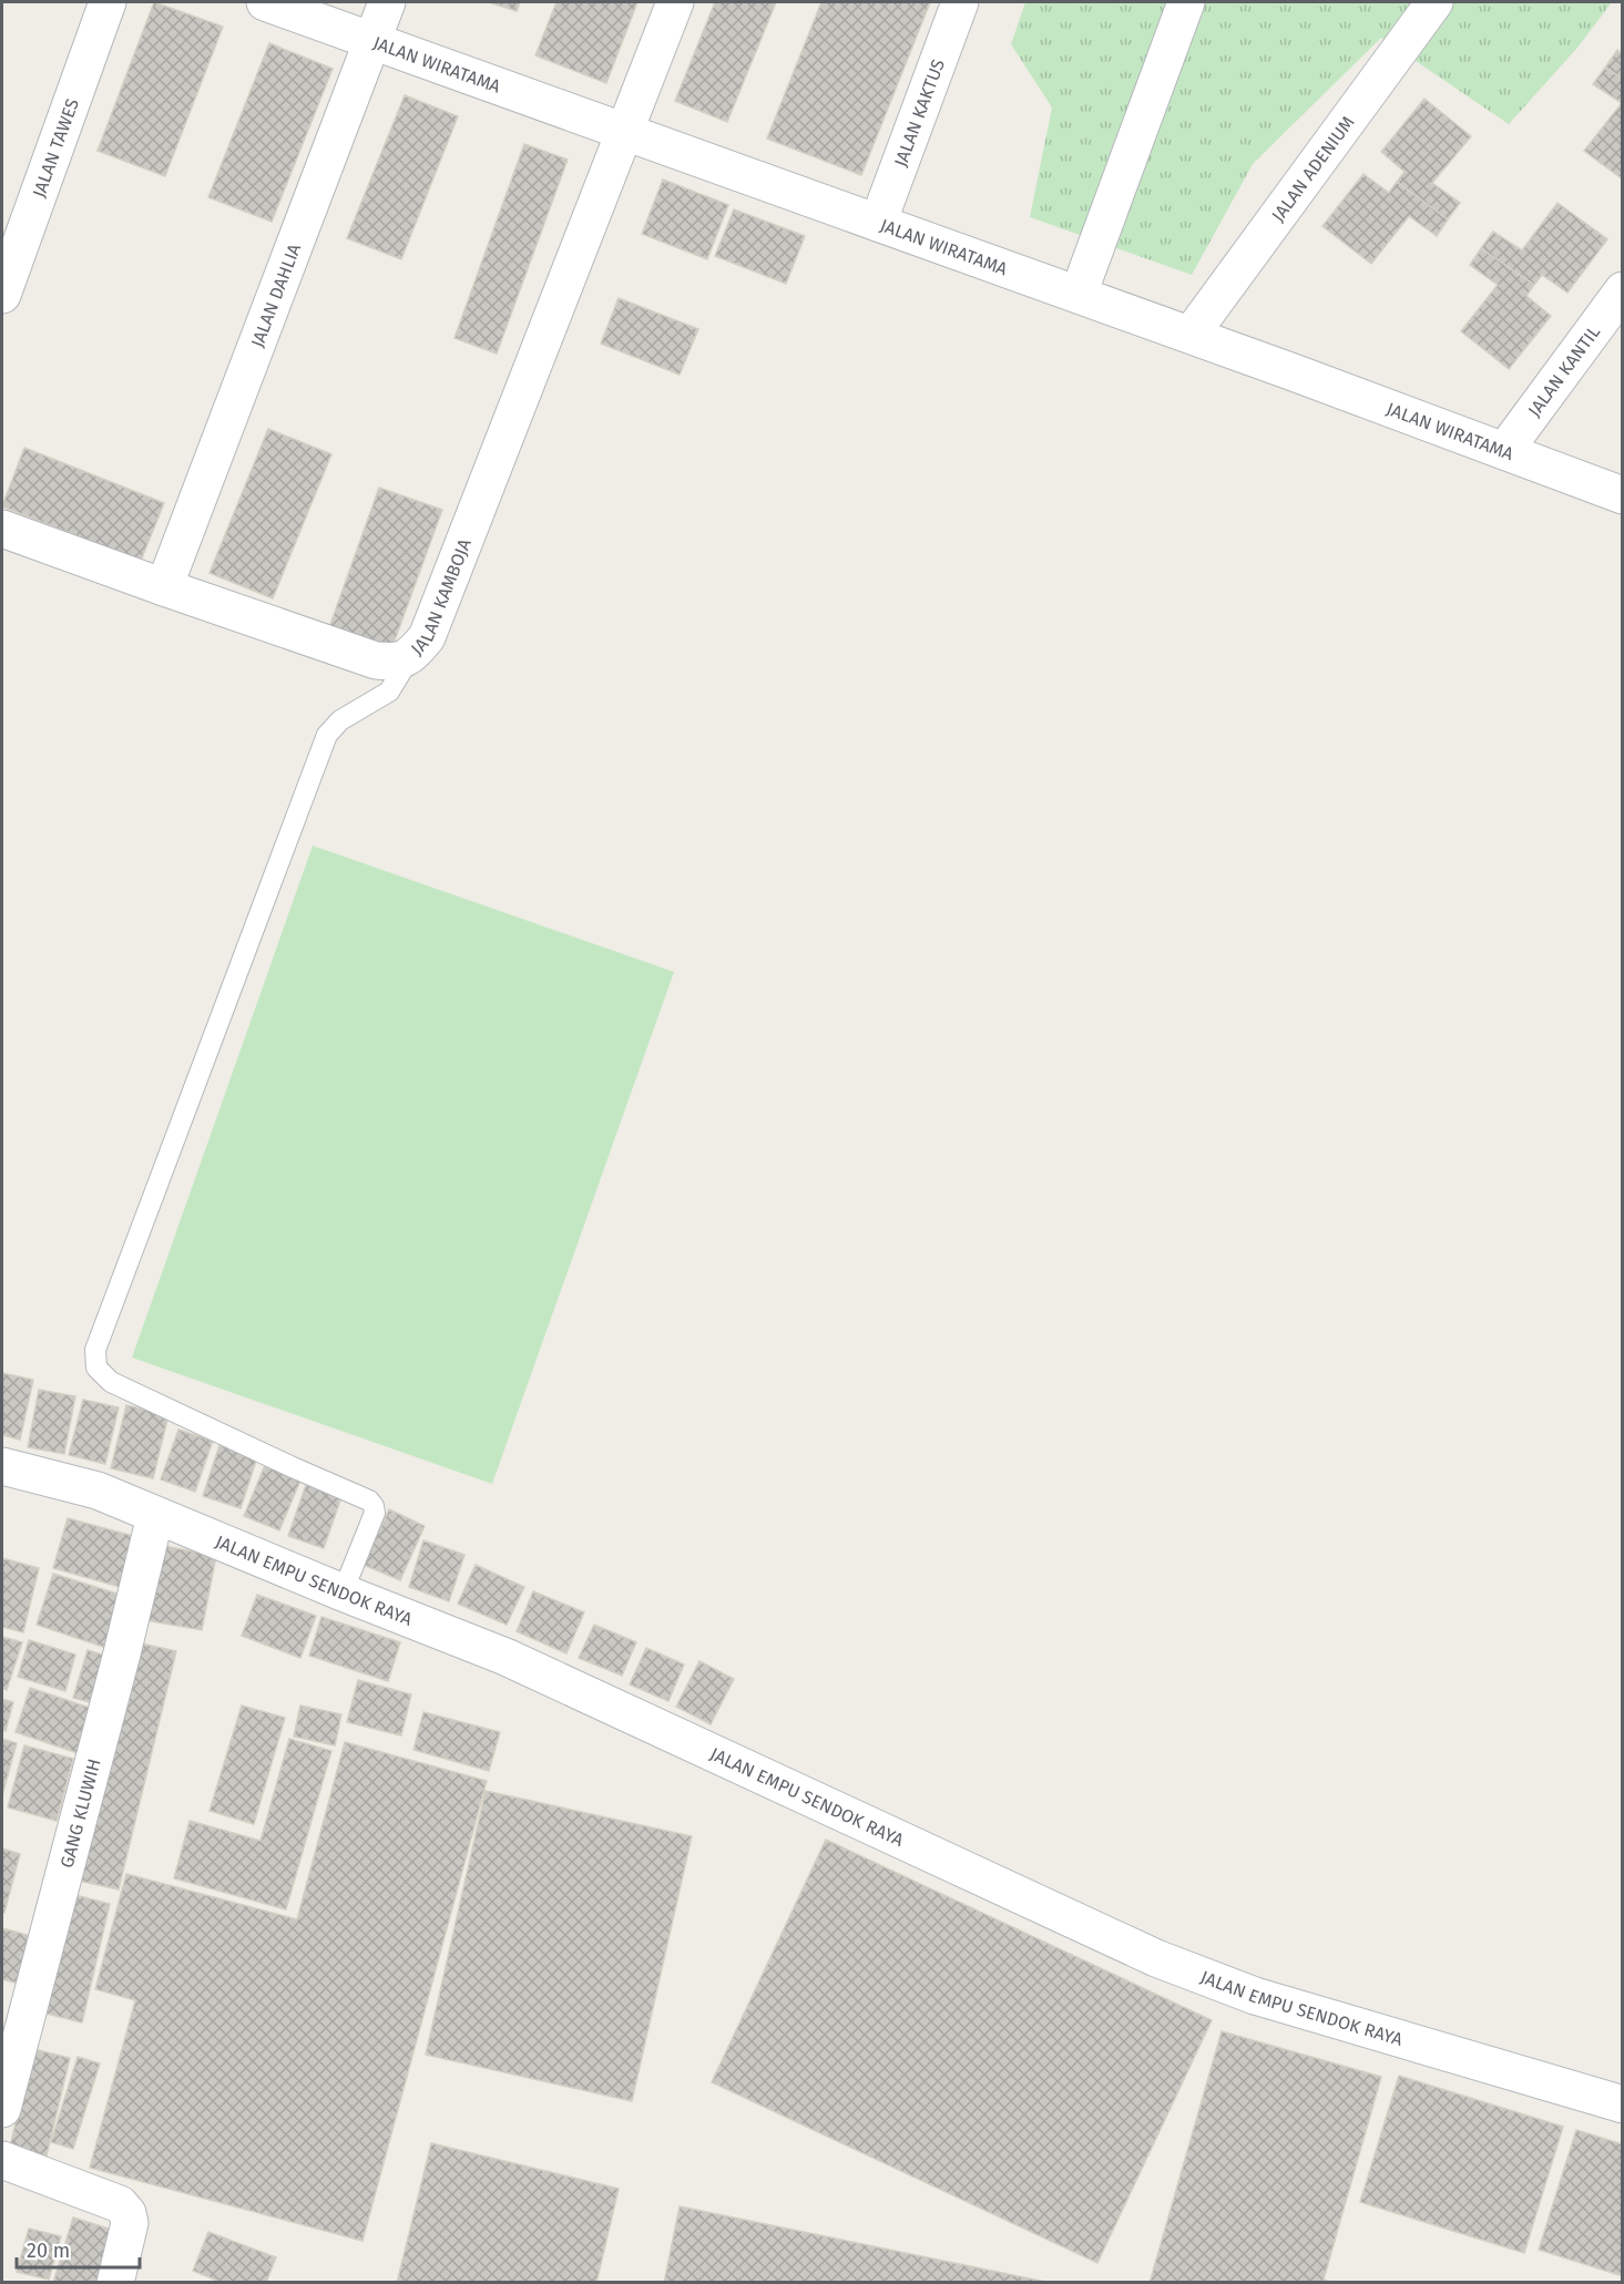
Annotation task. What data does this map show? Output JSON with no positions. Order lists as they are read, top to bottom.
{
  "streets": {
    "street": [
      "JALAN WIRATAMA",
      "JALAN KAKTUS",
      "JALAN TAWES",
      "JALAN ADENIUM",
      "JALAN DAHLIA",
      "JALAN KANTIL",
      "JALAN KAMBOJA",
      "JALAN EMPU SENDOK RAYA",
      "GANG KLUWIH"
    ]
  },
  "crossings": [
    ["JALAN WIRATAMA", "JALAN KAKTUS"],
    ["JALAN WIRATAMA", "JALAN ADENIUM"],
    ["JALAN WIRATAMA", "JALAN DAHLIA"],
    ["JALAN WIRATAMA", "JALAN KANTIL"],
    ["JALAN WIRATAMA", "JALAN KAMBOJA"],
    ["JALAN DAHLIA", "JALAN KAMBOJA"],
    ["JALAN EMPU SENDOK RAYA", "GANG KLUWIH"]
  ],
  "scale_bar": "20 m"
}
